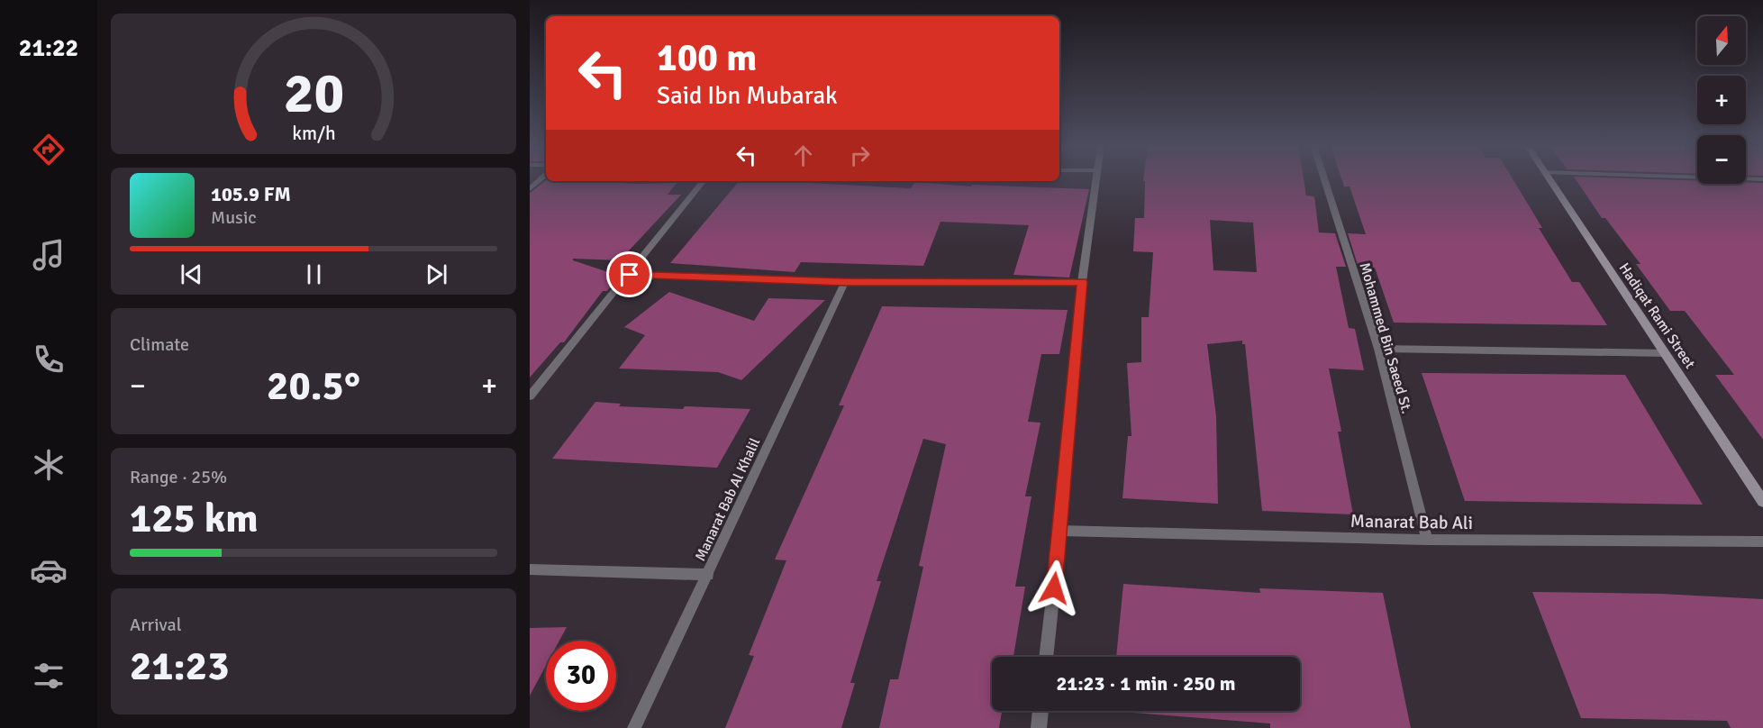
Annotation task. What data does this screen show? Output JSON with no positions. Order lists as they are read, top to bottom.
{
  "streets": {
    "street": ["Hadiqat Rami Street"],
    "lane": ["Mohammed Bin Saeed St.", "Manarat Bab Al Khalil", "Manarat Bab Ali"]
  },
  "crossings": [
    ["Mohammed Bin Saeed St.", "Manarat Bab Ali"]
  ],
  "north": "top",
  "page": {
    "tabs": "21:22",
    "map_buttons": ["+", "−"],
    "turn": ["100 m", "Said Ibn Mubarak"],
    "song": ["105.9 FM", "Music"],
    "tile": [
      "Climate",
      ["Range · 25%", "125 km"],
      ["Arrival", "21:23"]
    ],
    "heat": ["−", "20.5°", "+"],
    "limit": "30",
    "trip": "21:23 · 1 min · 250 m",
    "gauge": ["20", "km/h"]
  }
}
